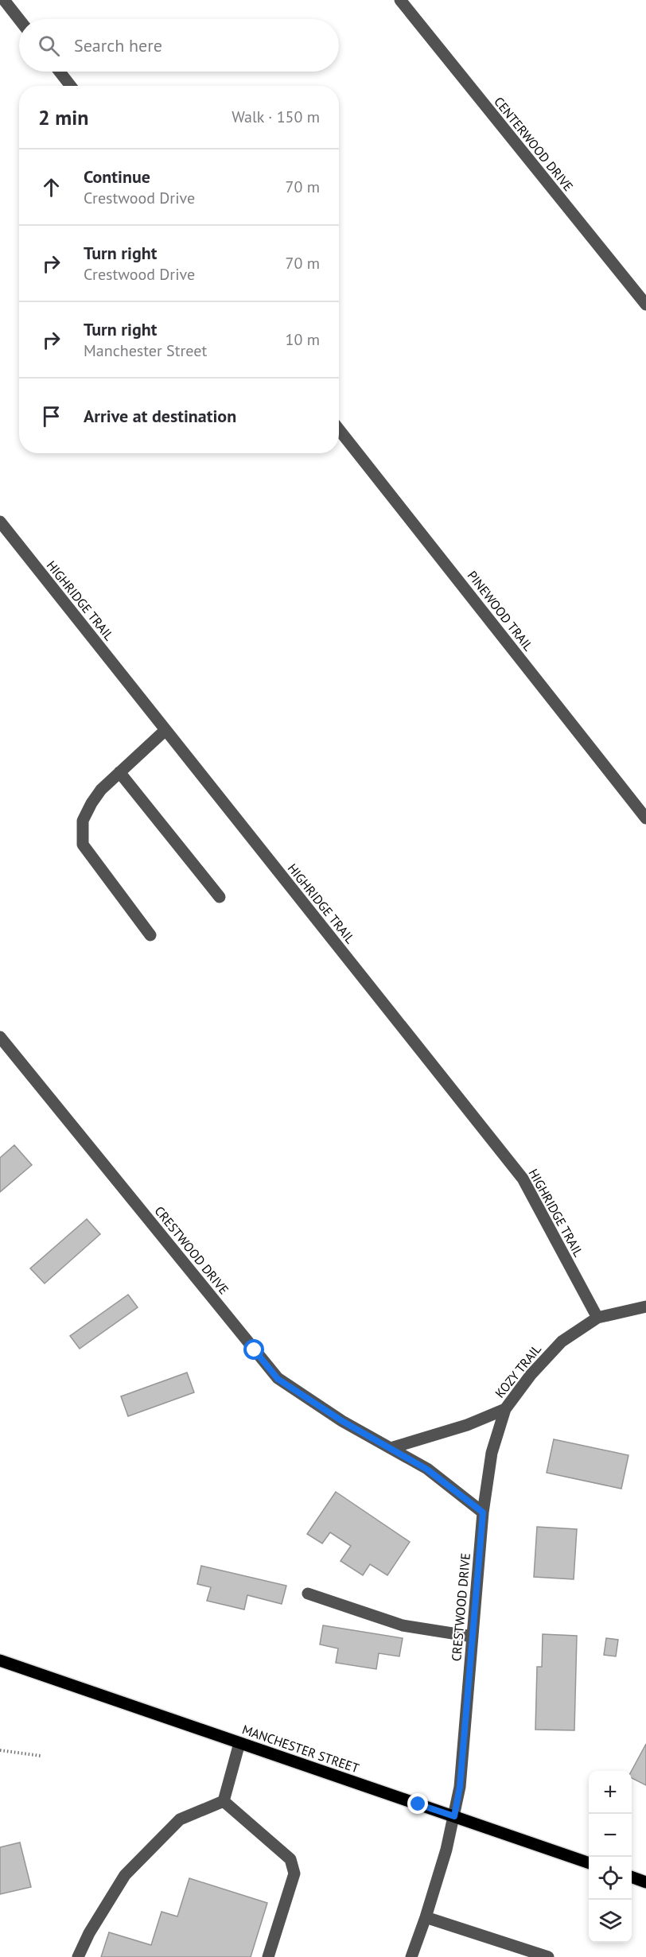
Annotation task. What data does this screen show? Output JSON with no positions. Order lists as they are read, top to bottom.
{
  "streets": {
    "main road": ["MANCHESTER STREET"],
    "street": [
      "CENTERWOOD DRIVE",
      "HIGHRIDGE TRAIL",
      "PINEWOOD TRAIL",
      "CRESTWOOD DRIVE",
      "KOZY TRAIL"
    ]
  },
  "crossings": [
    ["HIGHRIDGE TRAIL", "KOZY TRAIL"],
    ["CRESTWOOD DRIVE", "KOZY TRAIL"],
    ["CRESTWOOD DRIVE", "MANCHESTER STREET"]
  ],
  "page": {
    "search": "Search here",
    "heading": ["2 min", "Walk · 150 m"],
    "list": [
      ["Continue", "Crestwood Drive", "70 m"],
      ["Turn right", "Crestwood Drive", "70 m"],
      ["Turn right", "Manchester Street", "10 m"],
      "Arrive at destination"
    ],
    "map_buttons": ["+", "−"]
  }
}
